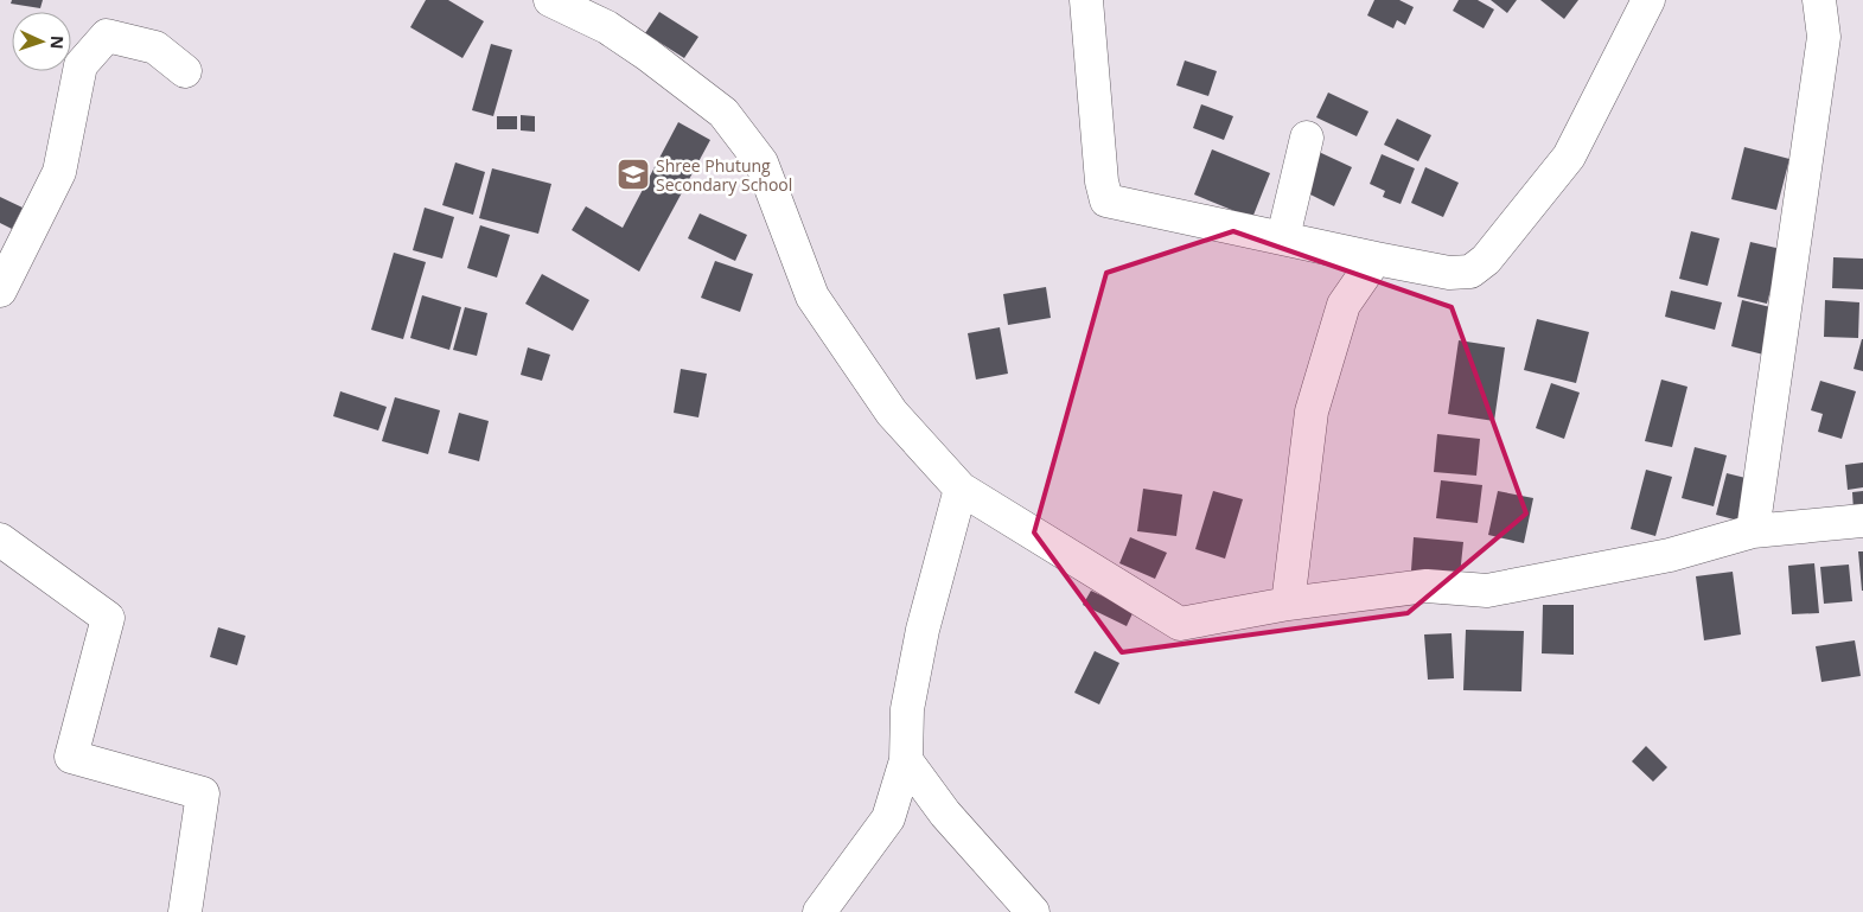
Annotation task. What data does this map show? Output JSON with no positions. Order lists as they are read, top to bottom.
{
  "places": {
    "school or university": ["Shree Phutung Secondary School"]
  },
  "north": "right"
}
